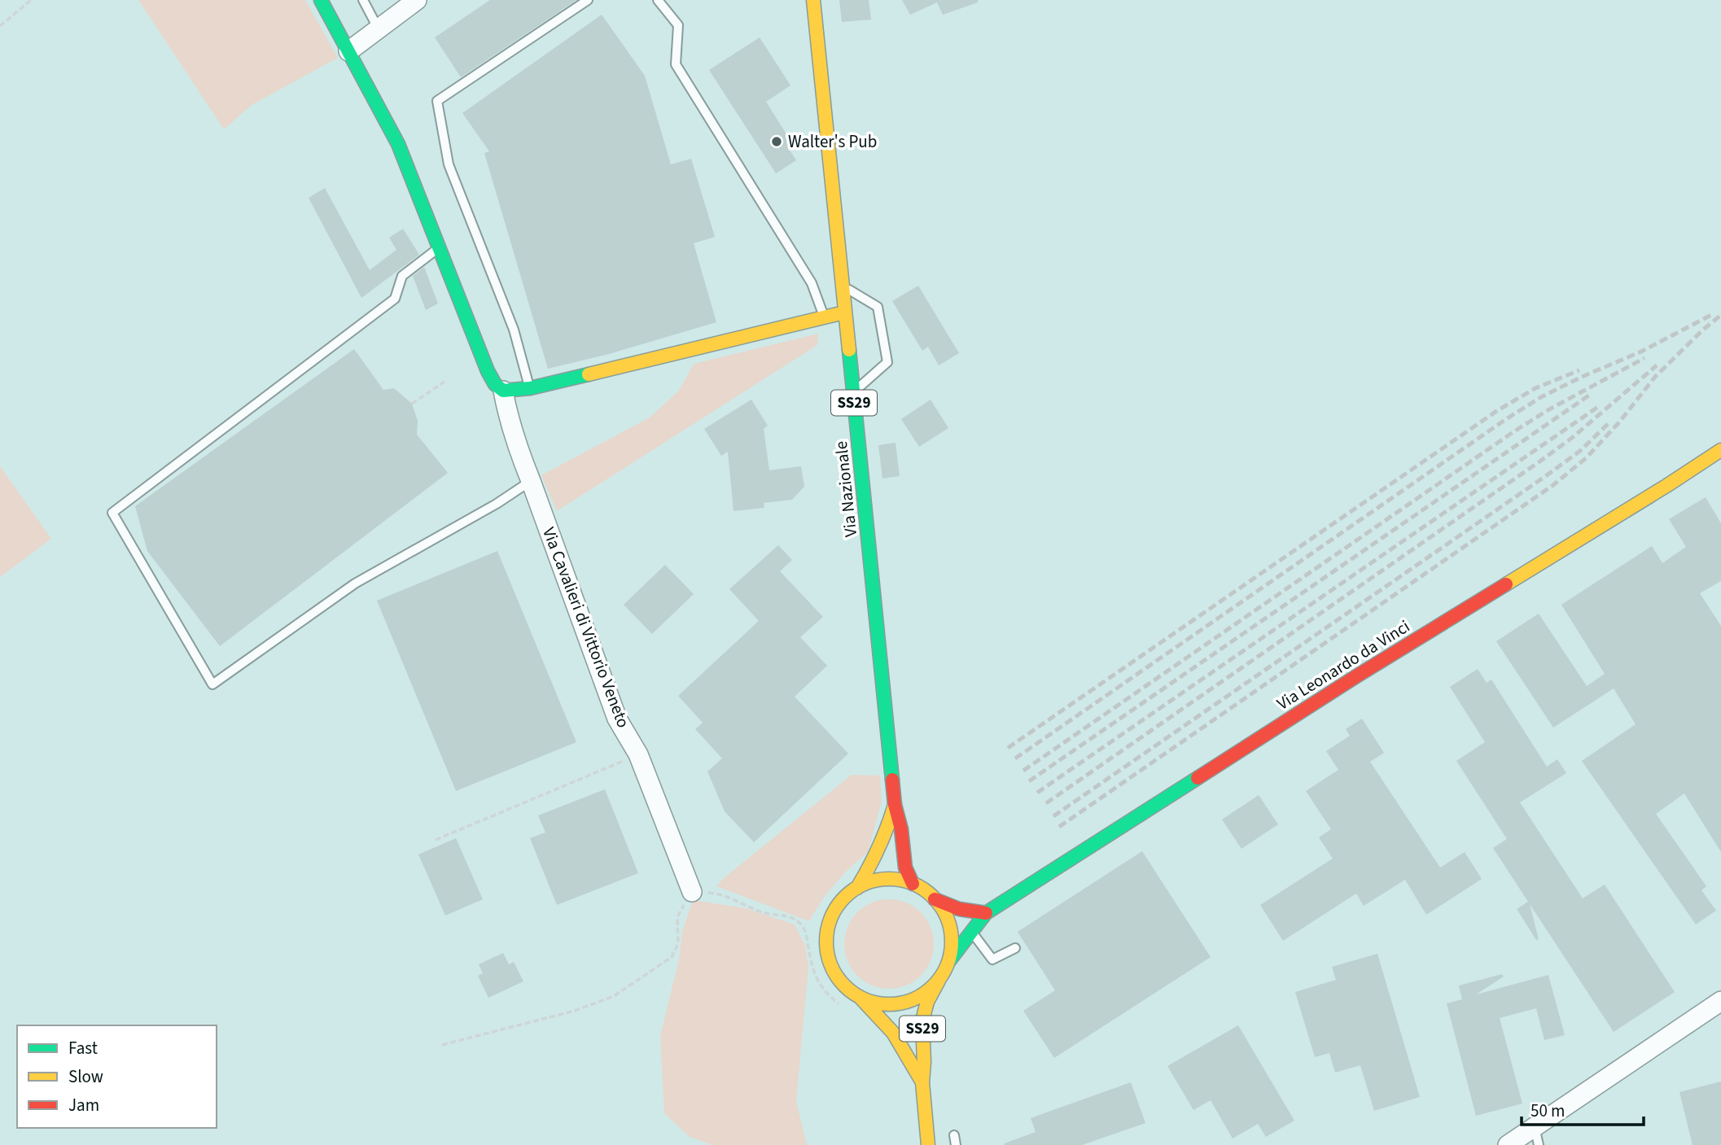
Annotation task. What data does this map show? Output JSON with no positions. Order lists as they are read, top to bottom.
{
  "streets": {
    "street": [
      "SS29",
      "Via Nazionale",
      "Via Cavalieri di Vittorio Veneto",
      "Via Leonardo da Vinci"
    ]
  },
  "crossings": [
    ["SS29", "Via Nazionale"],
    ["SS29", "Via Leonardo da Vinci"],
    ["Via Nazionale", "Via Leonardo da Vinci"]
  ],
  "places": ["Walter's Pub"],
  "legend": ["Fast", "Slow", "Jam"],
  "scale_bar": "50 m"
}
